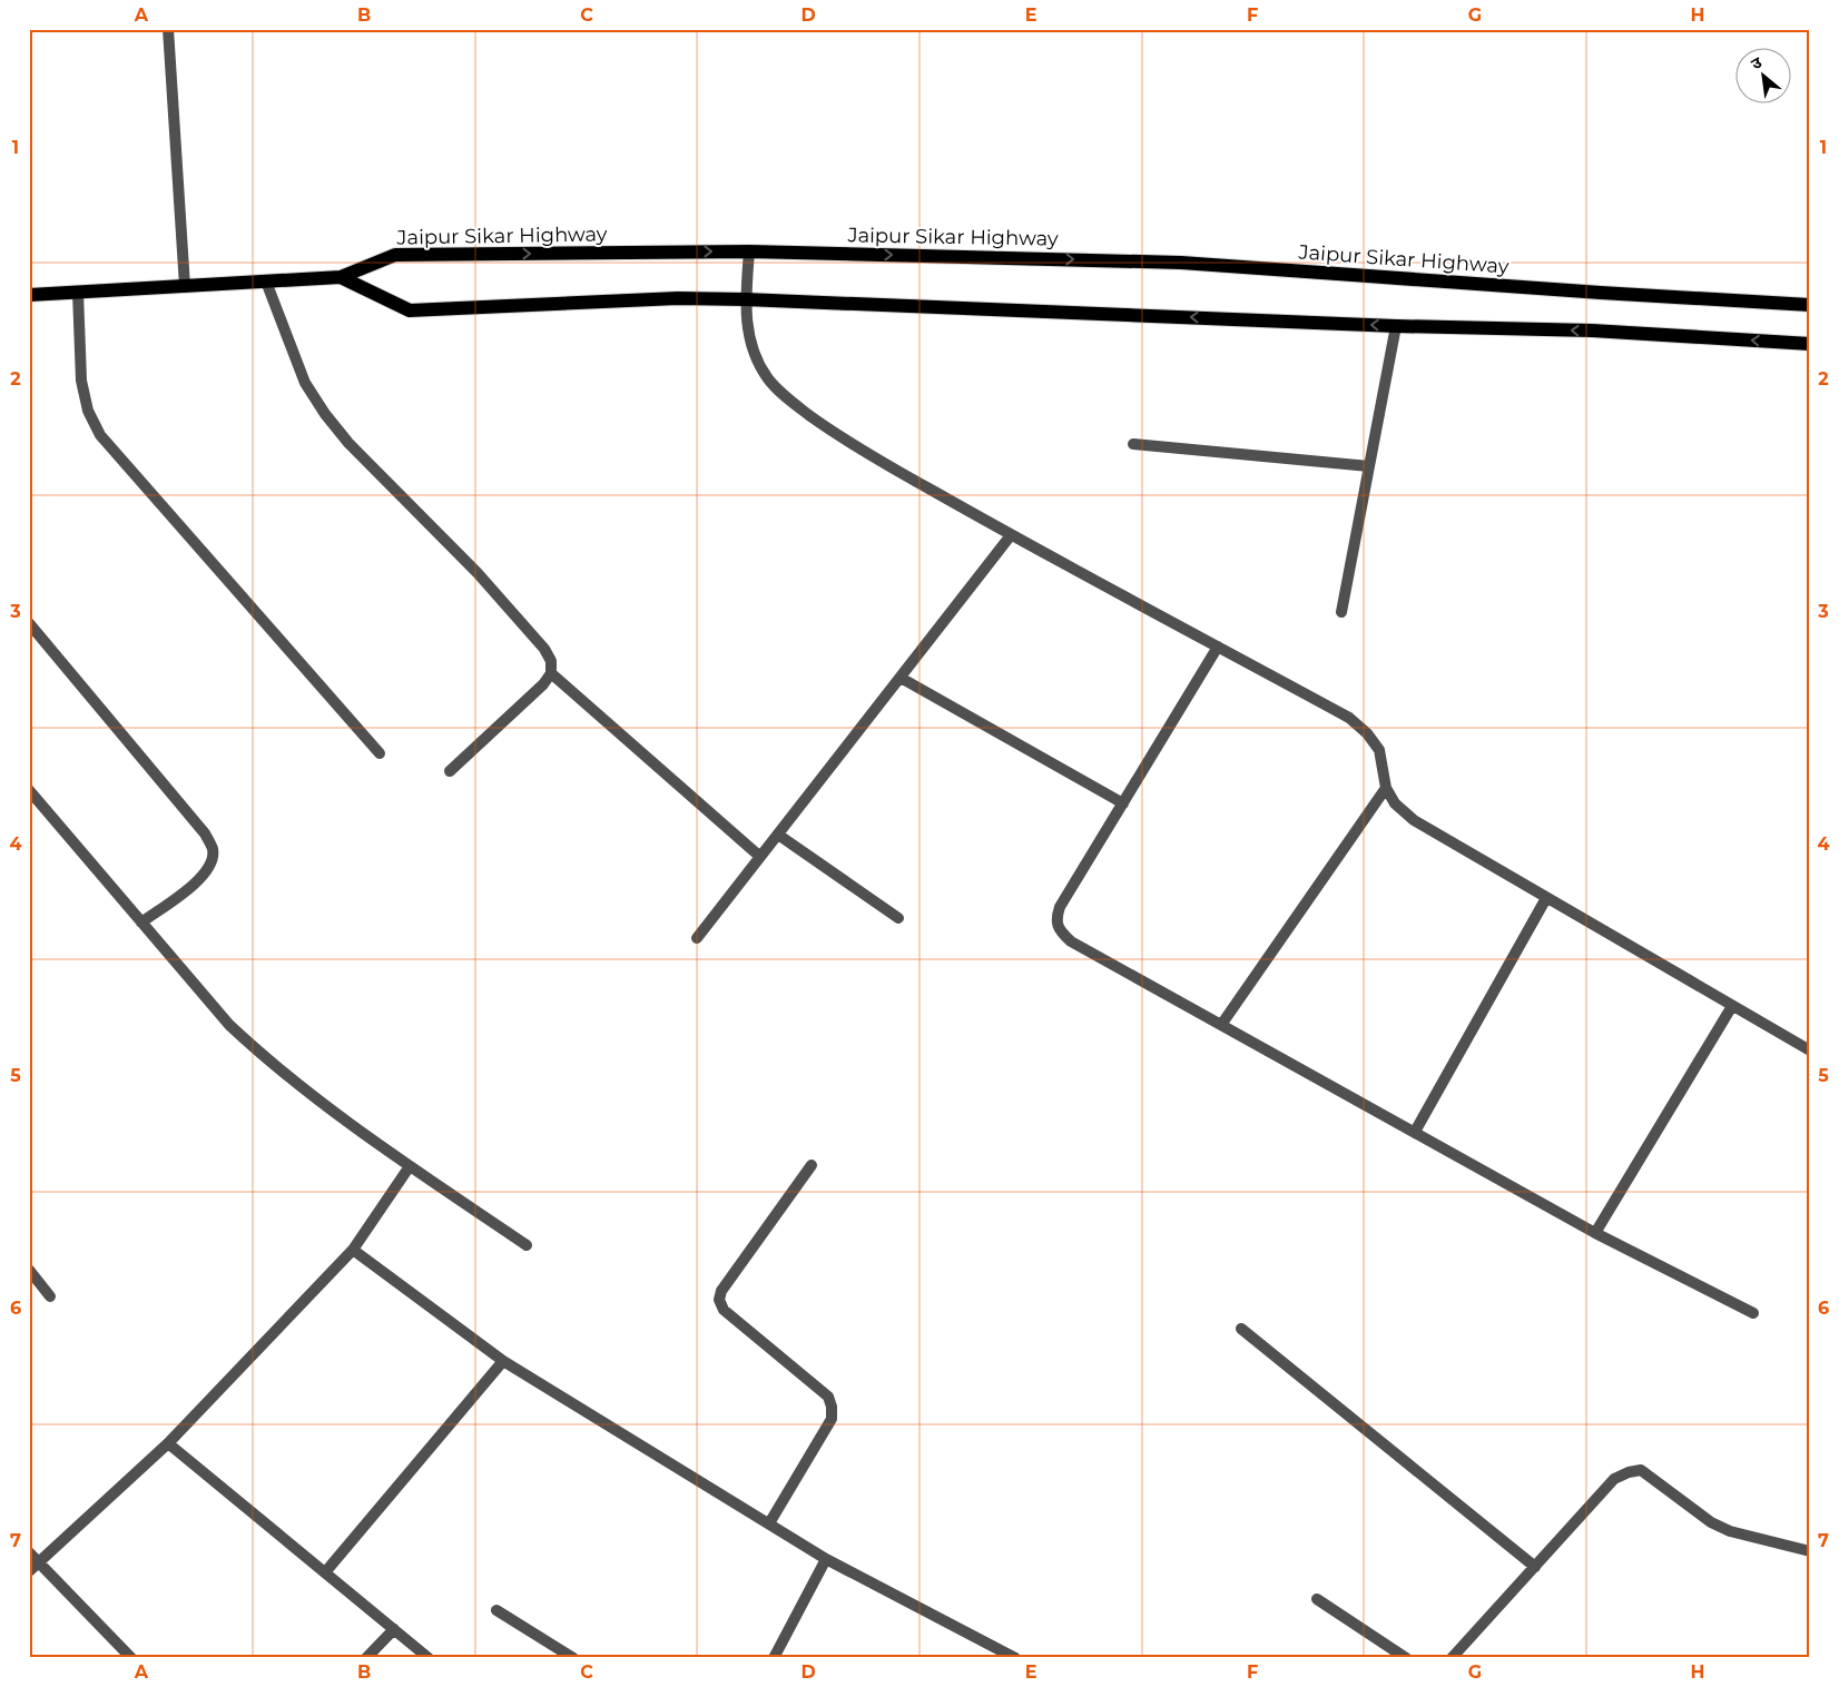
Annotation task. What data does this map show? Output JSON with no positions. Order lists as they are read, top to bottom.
{
  "streets": {
    "main road": ["Jaipur Sikar Highway"]
  },
  "north": "top left",
  "grid": {
    "columns": [
      "A",
      "B",
      "C",
      "D",
      "E",
      "F",
      "G",
      "H"
    ],
    "rows": [
      "1",
      "2",
      "3",
      "4",
      "5",
      "6",
      "7"
    ]
  }
}
